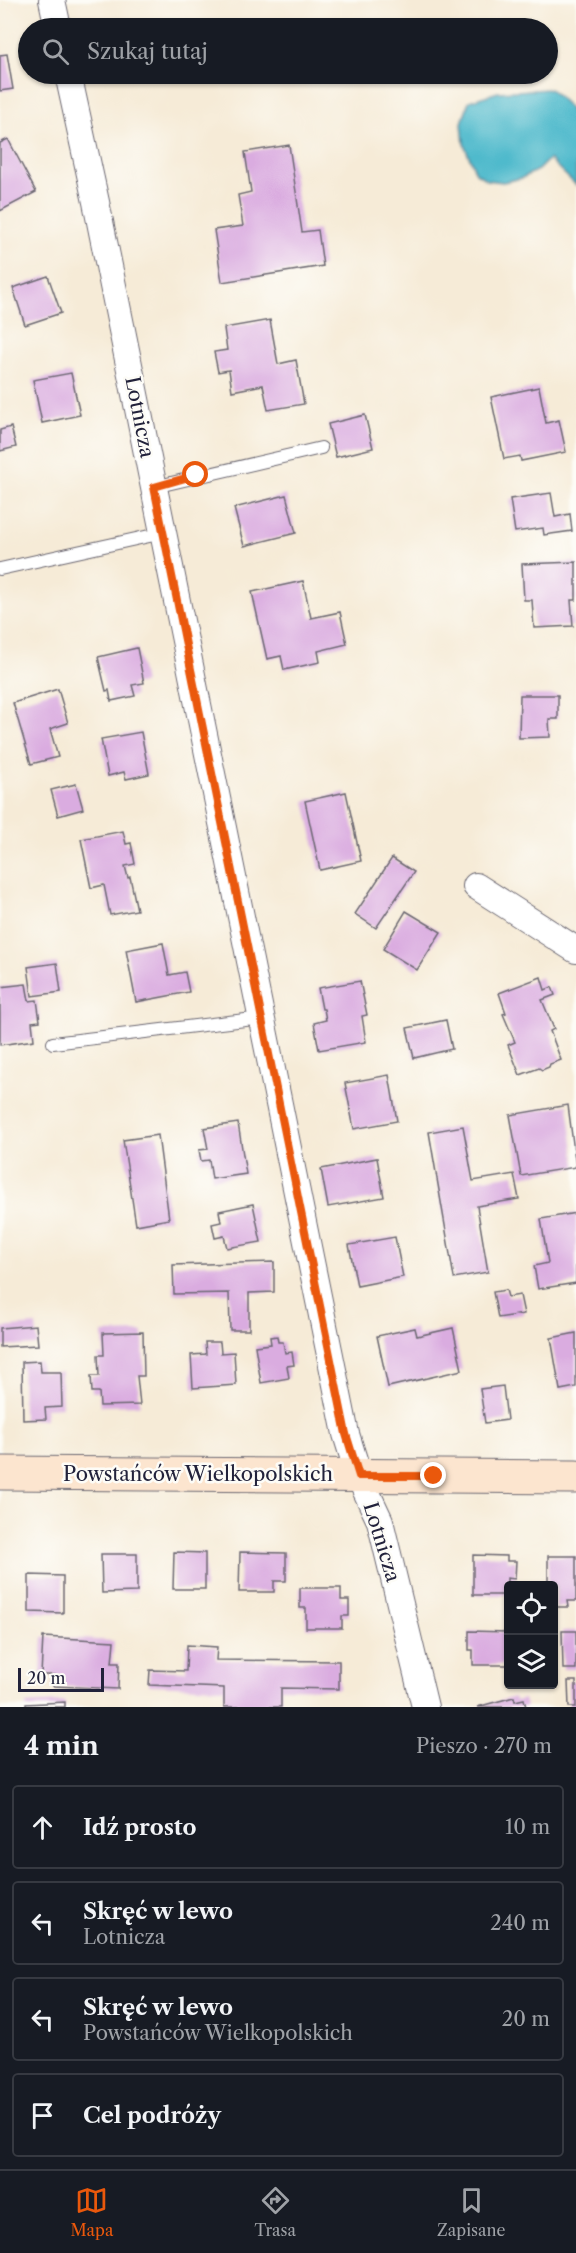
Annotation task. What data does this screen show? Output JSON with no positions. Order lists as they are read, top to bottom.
{
  "streets": {
    "street": ["Lotnicza", "Powstańców Wielkopolskich"]
  },
  "crossings": [
    ["Lotnicza", "Powstańców Wielkopolskich"]
  ],
  "scale_bar": "20 m",
  "page": {
    "search": "Szukaj tutaj",
    "scale": "20 m",
    "heading": ["4 min", "Pieszo · 270 m"],
    "list": [
      ["Idź prosto", "10 m"],
      ["Skręć w lewo", "Lotnicza", "240 m"],
      ["Skręć w lewo", "Powstańców Wielkopolskich", "20 m"],
      "Cel podróży"
    ],
    "nav": ["Mapa", "Trasa", "Zapisane"]
  }
}
